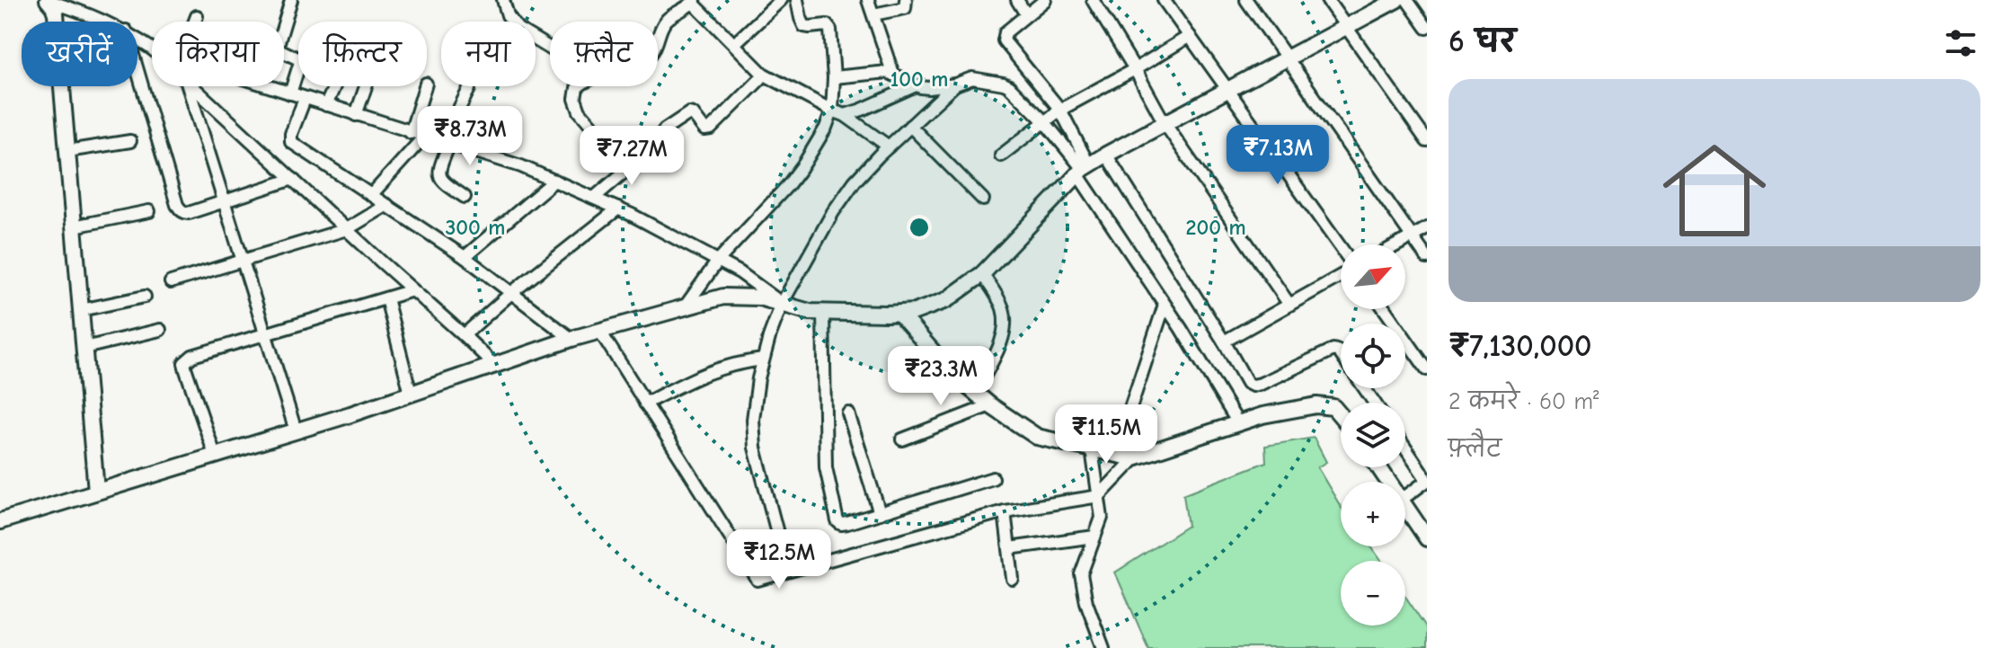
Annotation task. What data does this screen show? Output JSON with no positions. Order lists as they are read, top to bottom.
{
  "north": "top right",
  "page": {
    "heading": "6 घर",
    "chip": [
      "खरीदें",
      "किराया",
      "फ़िल्टर",
      "नया",
      "फ़्लैट"
    ],
    "list": [
      {
        "name": "₹7,130,000",
        "note": "2 कमरे · 60 m² · फ़्लैट"
      }
    ],
    "price": [
      "₹8.73M",
      "₹7.13M",
      "₹7.27M",
      "₹23.3M",
      "₹11.5M",
      "₹12.5M"
    ],
    "map_buttons": ["+", "−"]
  },
  "rings": ["100 m", "200 m", "300 m"]
}
